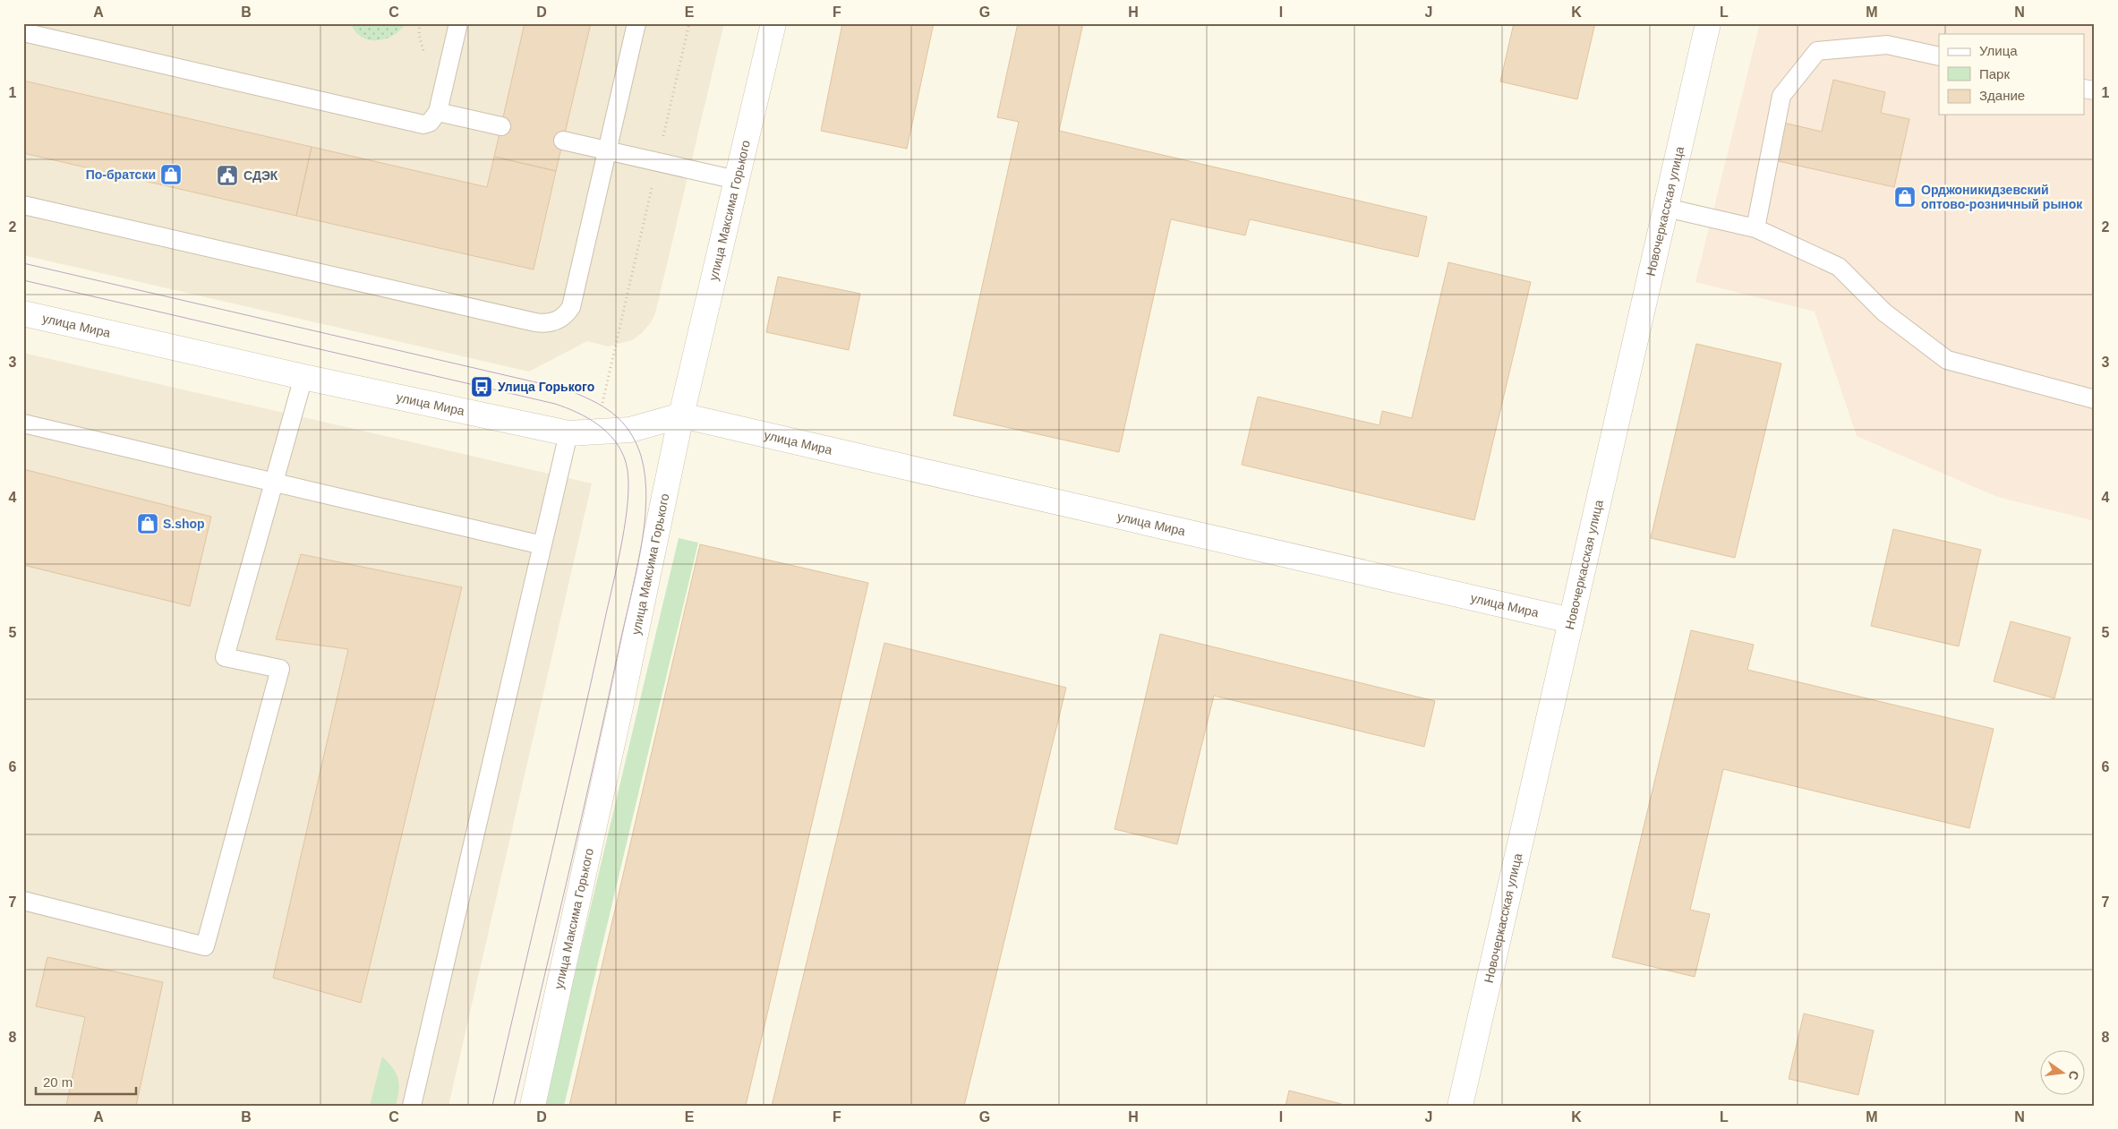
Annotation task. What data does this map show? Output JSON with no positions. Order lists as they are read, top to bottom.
{
  "streets": {
    "street": ["улица Максима Горького", "Новочеркасская улица", "улица Мира"]
  },
  "crossings": [
    ["улица Максима Горького", "улица Мира"],
    ["Новочеркасская улица", "улица Мира"]
  ],
  "places": {
    "shop": ["По-братски", "Орджоникидзевский оптово-розничный рынок", "S.shop"],
    "public building": ["СДЭК"],
    "bus stop": ["Улица Горького"]
  },
  "legend": ["Улица", "Парк", "Здание"],
  "scale_bar": "20 m",
  "north": "right",
  "grid": {
    "columns": [
      "A",
      "B",
      "C",
      "D",
      "E",
      "F",
      "G",
      "H",
      "I",
      "J",
      "K",
      "L",
      "M",
      "N"
    ],
    "rows": [
      "1",
      "2",
      "3",
      "4",
      "5",
      "6",
      "7",
      "8"
    ]
  }
}
